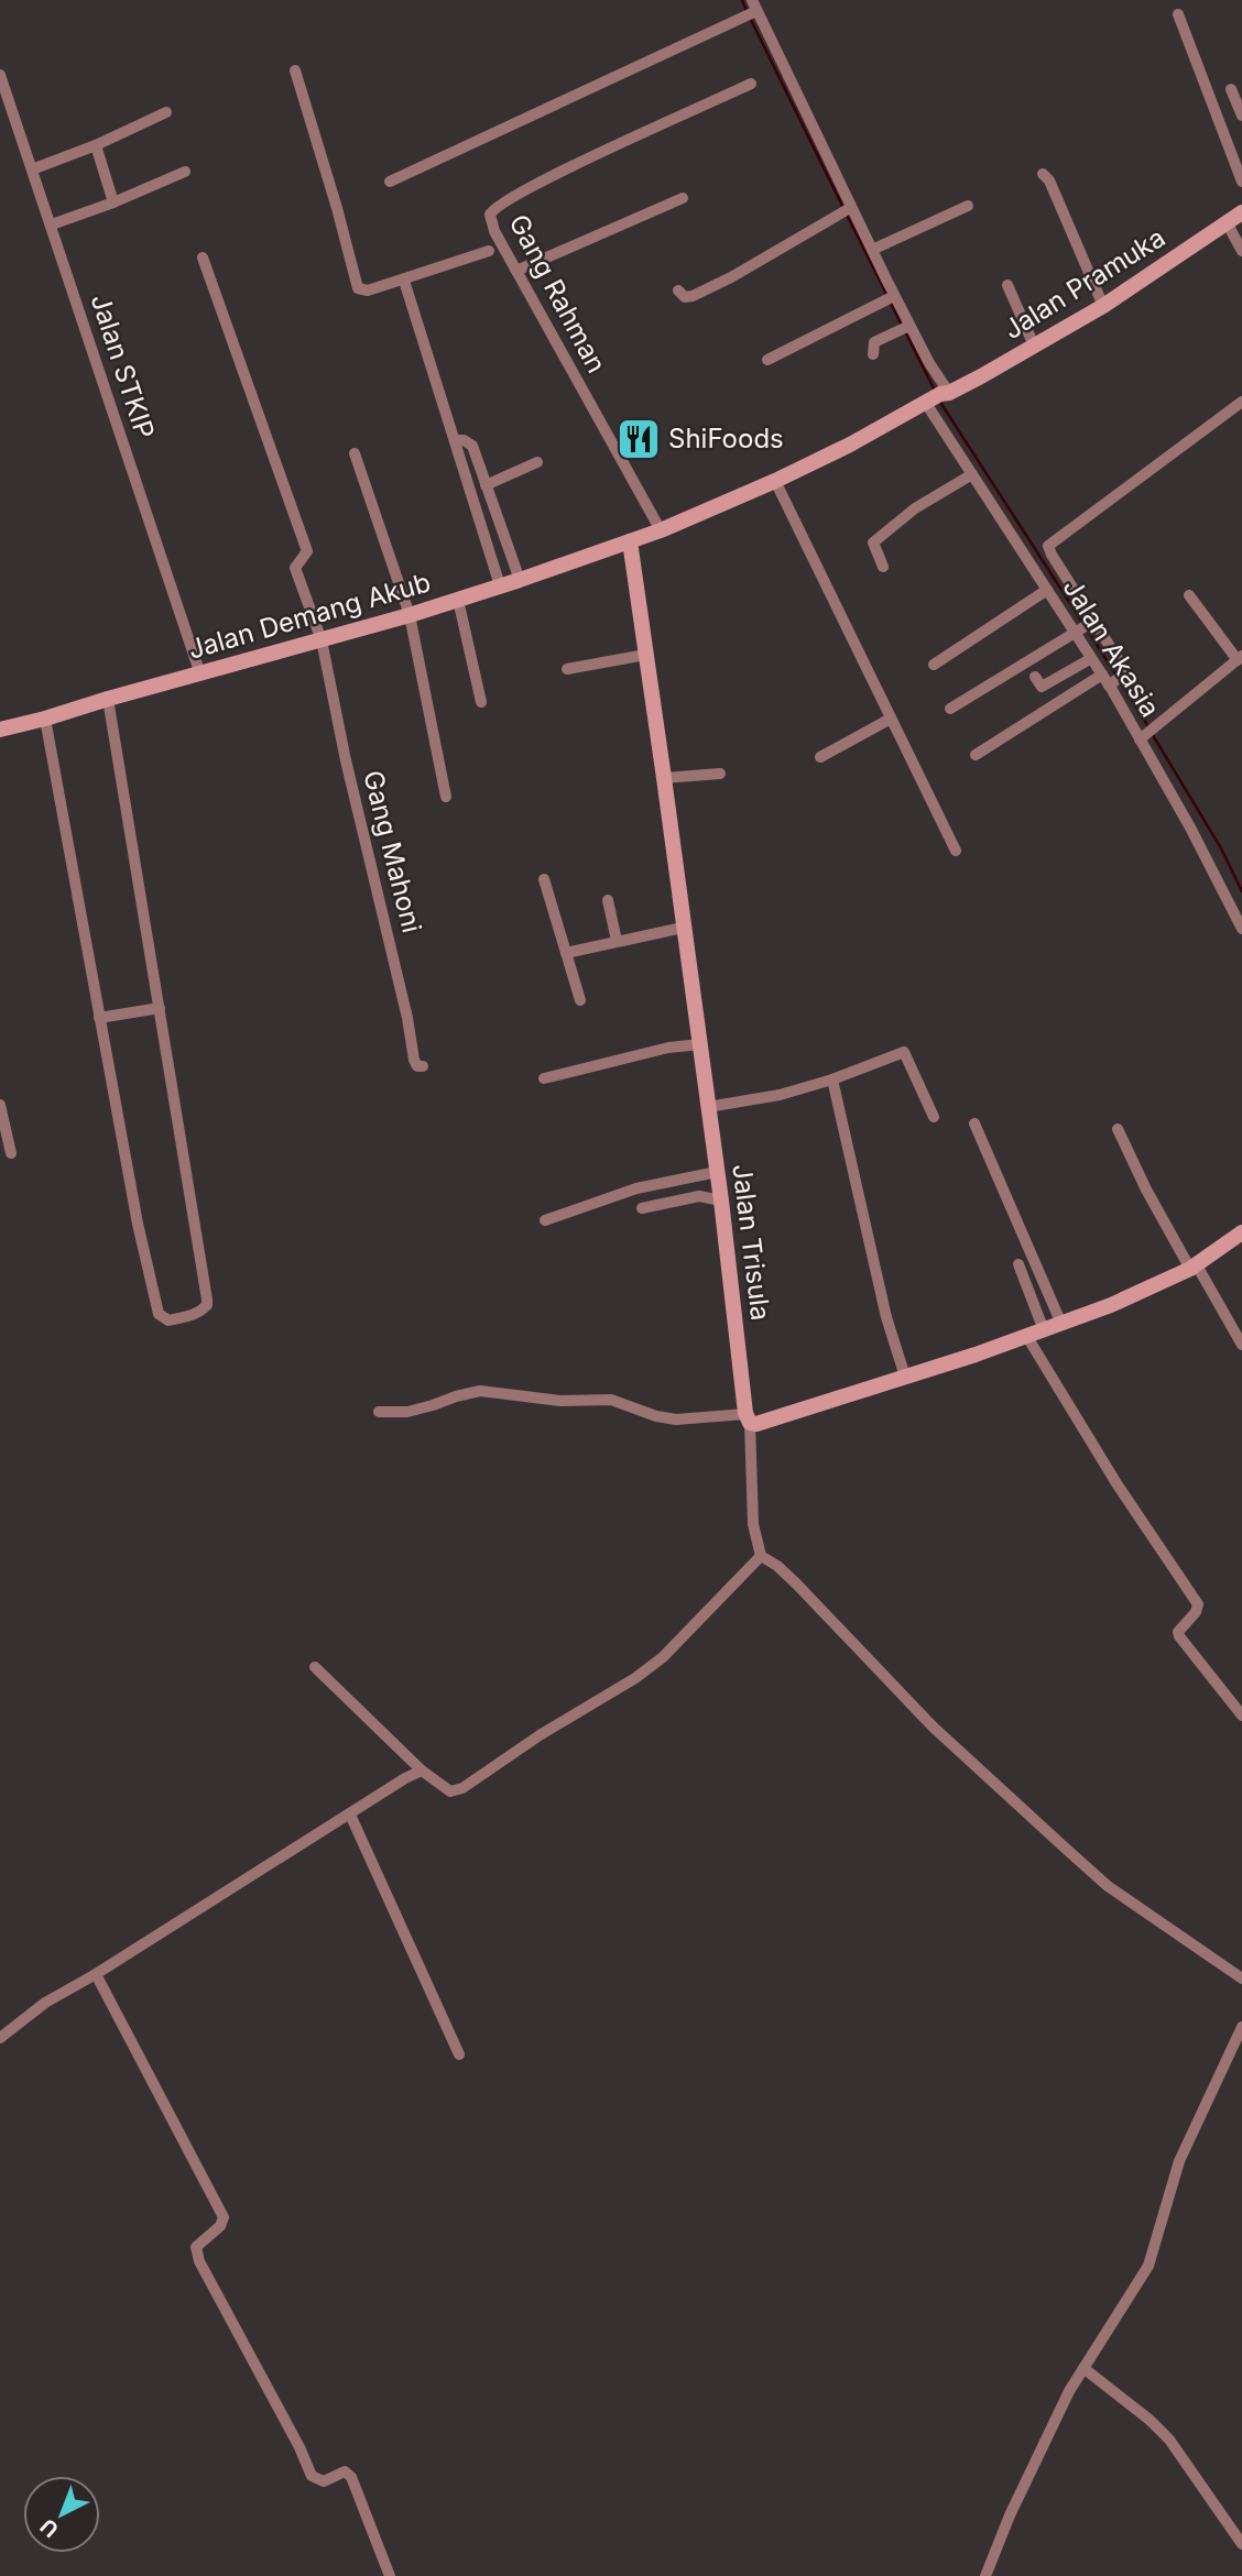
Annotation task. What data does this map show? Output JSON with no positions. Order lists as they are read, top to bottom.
{
  "streets": {
    "street": [
      "Jalan Pramuka",
      "Gang Rahman",
      "Jalan STKIP",
      "Jalan Demang Akub",
      "Jalan Akasia",
      "Gang Mahoni",
      "Jalan Trisula"
    ]
  },
  "crossings": [
    ["Jalan Pramuka", "Gang Rahman"],
    ["Jalan Pramuka", "Jalan Demang Akub"],
    ["Jalan Pramuka", "Jalan Akasia"],
    ["Jalan Pramuka", "Jalan Trisula"],
    ["Jalan STKIP", "Jalan Demang Akub"],
    ["Jalan Demang Akub", "Gang Mahoni"],
    ["Jalan Demang Akub", "Jalan Trisula"]
  ],
  "places": {
    "restaurant": ["ShiFoods"]
  },
  "north": "bottom left"
}
